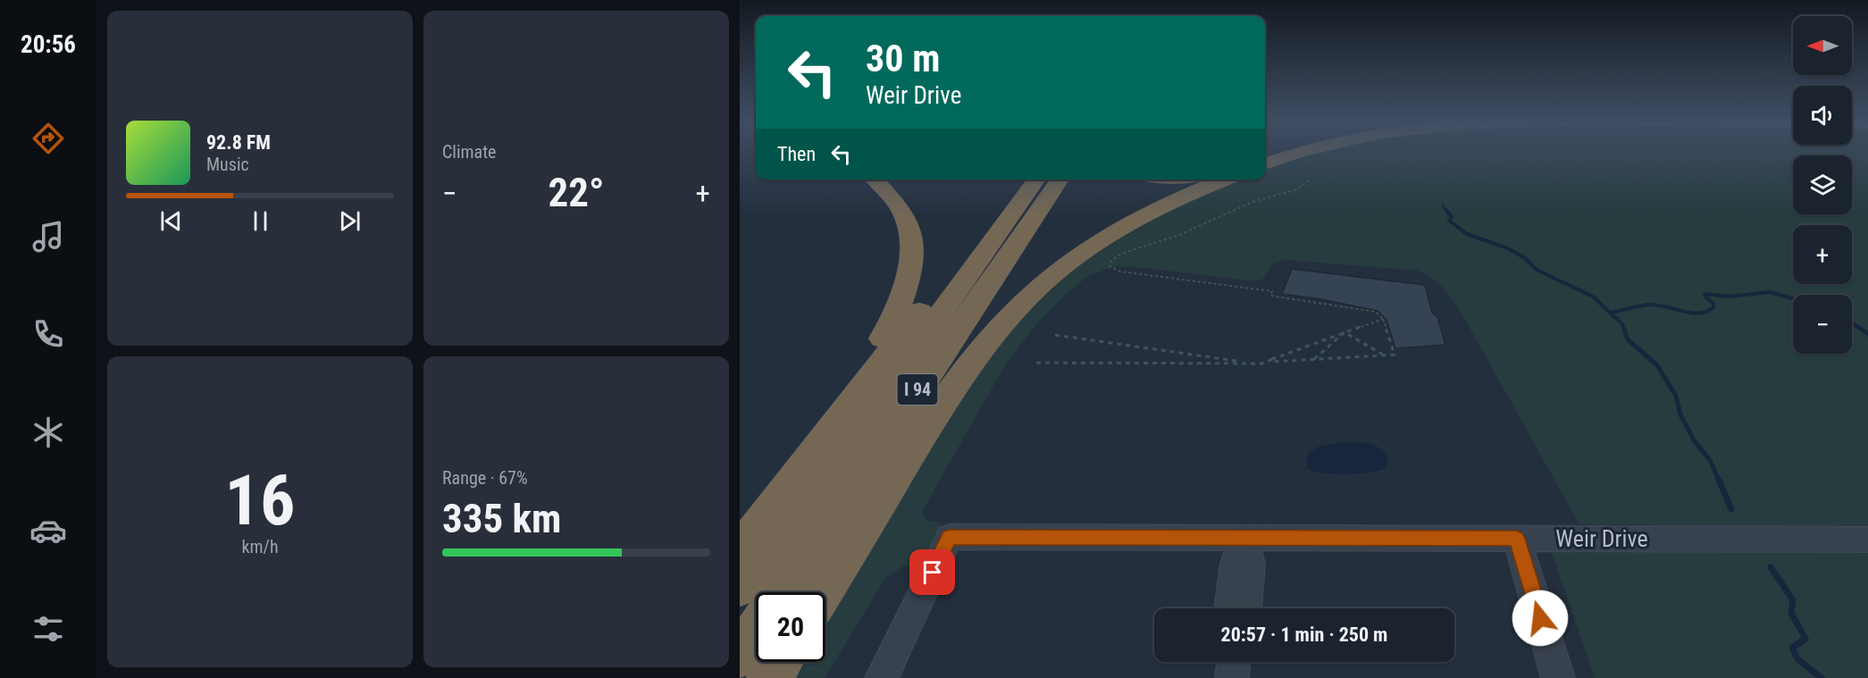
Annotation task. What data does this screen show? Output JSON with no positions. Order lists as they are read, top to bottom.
{
  "streets": {
    "highway": ["I 94"],
    "street": ["Weir Drive"]
  },
  "north": "left",
  "page": {
    "tabs": "20:56",
    "tile": [
      "Climate",
      ["16", "km/h"],
      ["Range · 67%", "335 km"]
    ],
    "map_buttons": ["+", "−"],
    "turn": ["30 m", "Weir Drive"],
    "song": ["92.8 FM", "Music"],
    "then": "Then",
    "heat": ["−", "22°", "+"],
    "limit": "20",
    "trip": "20:57 · 1 min · 250 m"
  }
}
